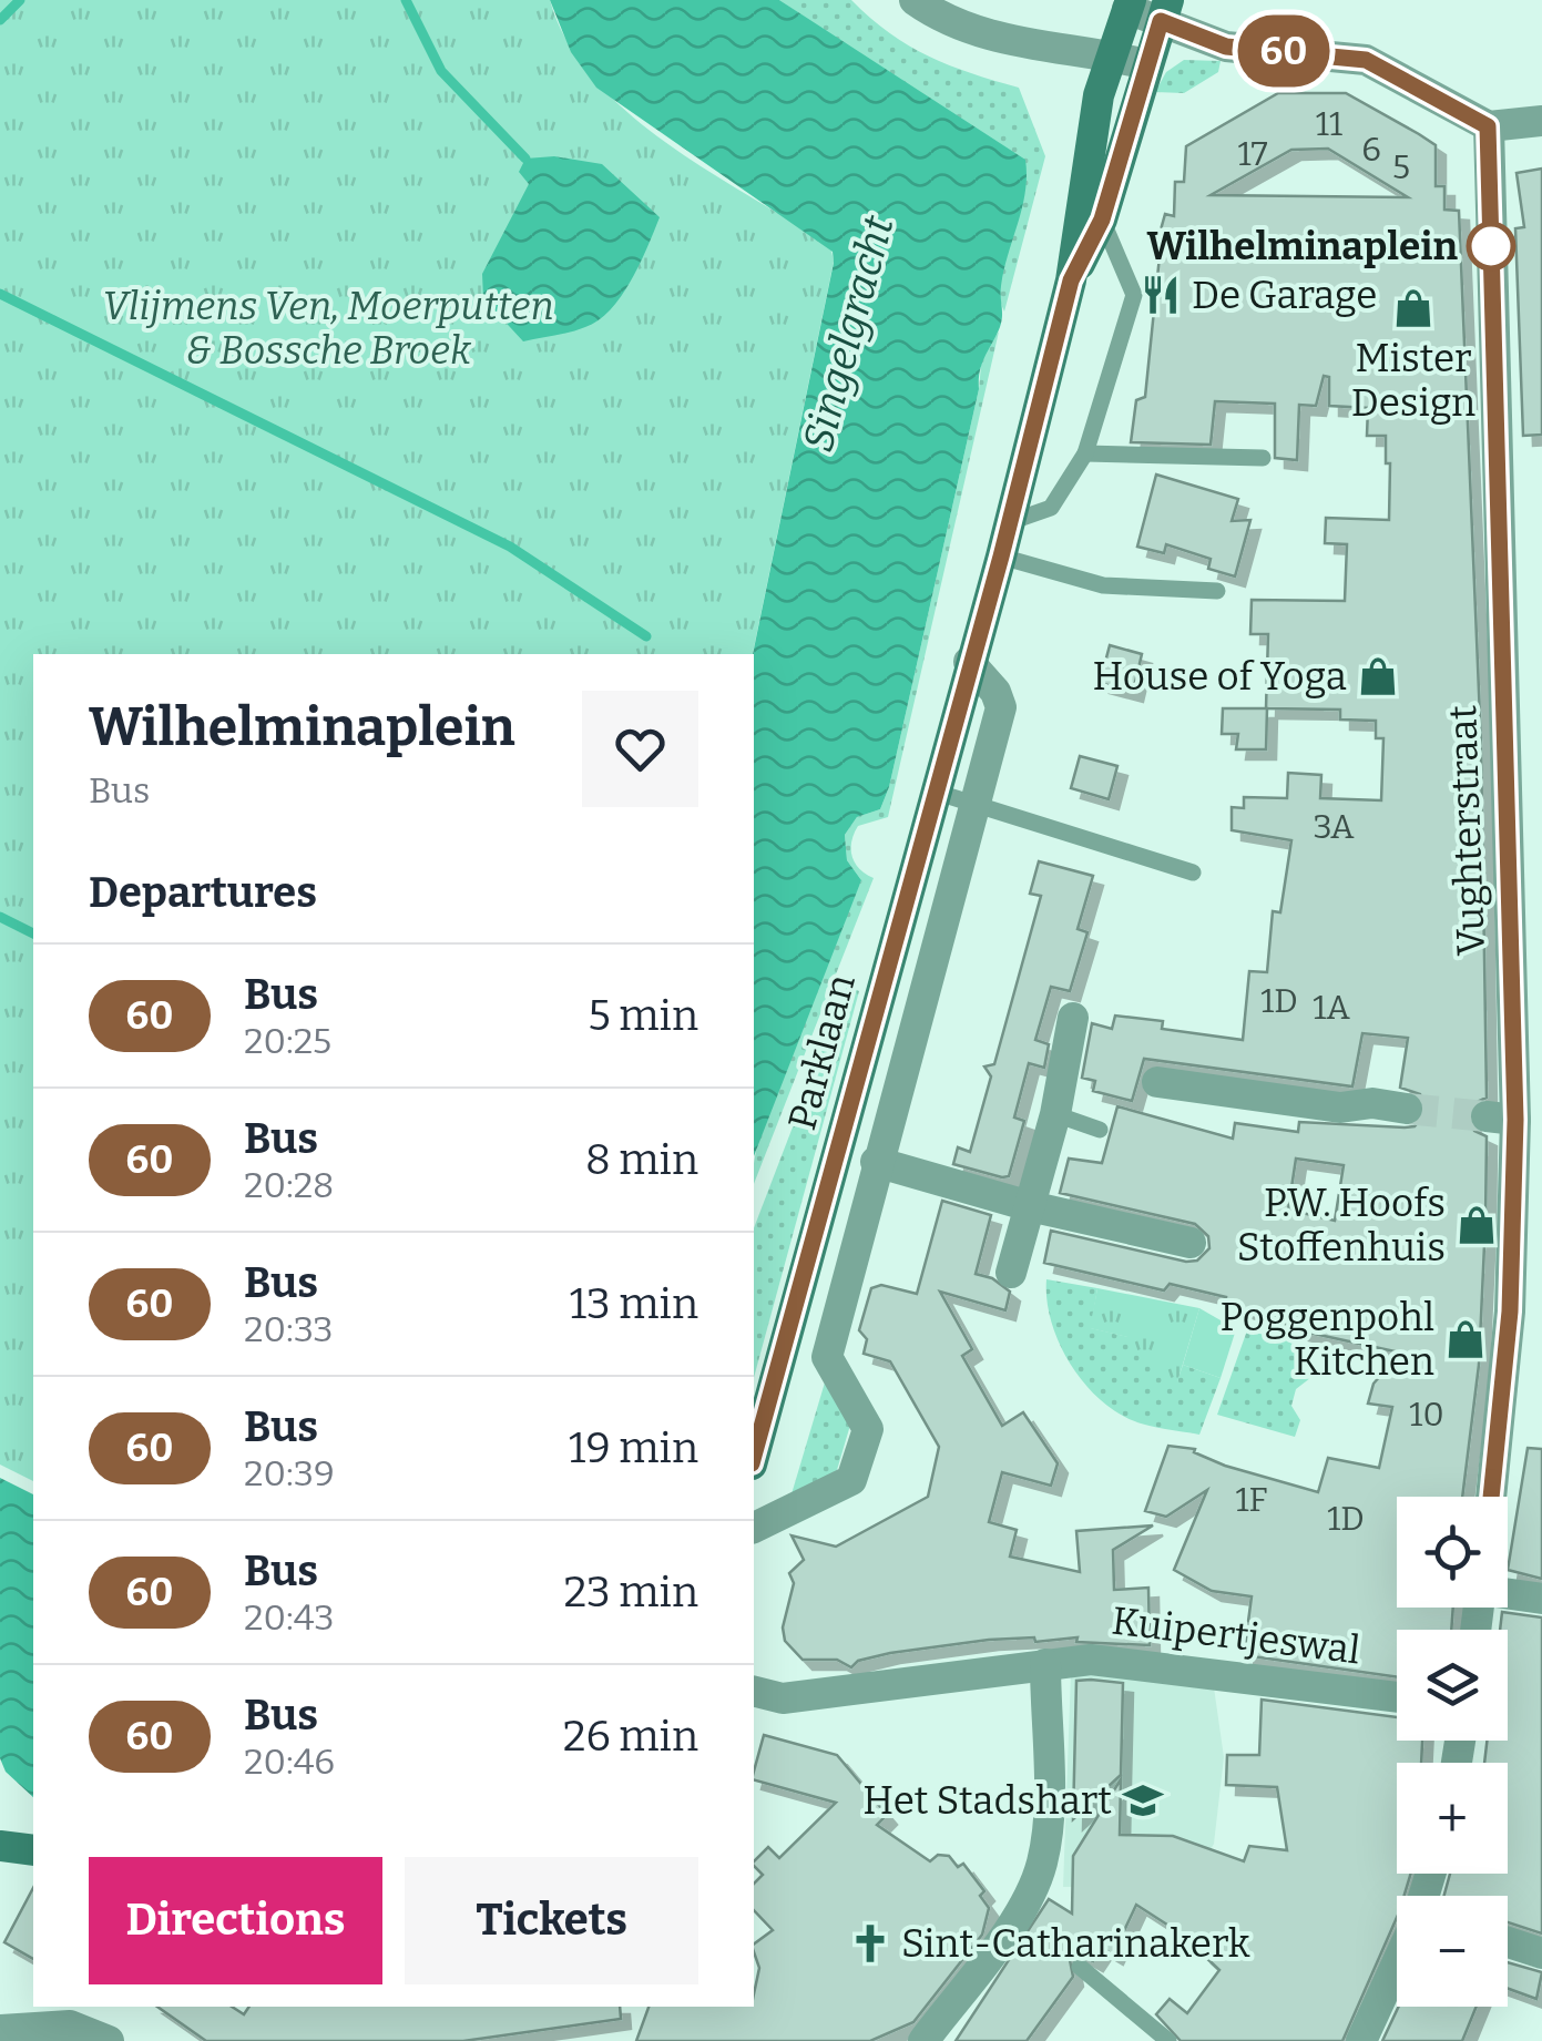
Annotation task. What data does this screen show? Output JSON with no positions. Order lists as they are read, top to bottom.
{
  "streets": {
    "main road": ["Parklaan"],
    "street": ["Vughterstraat", "Kuipertjeswal"]
  },
  "water": ["Singelgracht"],
  "parks": ["Vlijmens Ven, Moerputten & Bossche Broek"],
  "places": {
    "other": ["Wilhelminaplein"],
    "restaurant": ["De Garage"],
    "shop": [
      "Mister Design",
      "House of Yoga",
      "P.W. Hoofs Stoffenhuis",
      "Poggenpohl Kitchen"
    ],
    "school or university": ["Het Stadshart"],
    "church": ["Sint-Catharinakerk"]
  },
  "lines": ["bus line 60"],
  "house_numbers": [
    "11",
    "6",
    "17",
    "5",
    "3A",
    "1D",
    "1A",
    "10",
    "1F",
    "1D"
  ],
  "page": {
    "on_map": "60",
    "heading": [
      ["Wilhelminaplein", "Bus"],
      "Departures"
    ],
    "list": [
      {
        "mark": "60",
        "name": "Bus",
        "note": "20:25",
        "value": "5 min"
      },
      {
        "mark": "60",
        "name": "Bus",
        "note": "20:28",
        "value": "8 min"
      },
      {
        "mark": "60",
        "name": "Bus",
        "note": "20:33",
        "value": "13 min"
      },
      {
        "mark": "60",
        "name": "Bus",
        "note": "20:39",
        "value": "19 min"
      },
      {
        "mark": "60",
        "name": "Bus",
        "note": "20:43",
        "value": "23 min"
      },
      {
        "mark": "60",
        "name": "Bus",
        "note": "20:46",
        "value": "26 min"
      }
    ],
    "map_buttons": ["+", "−"],
    "buttons": ["Directions", "Tickets"]
  }
}
